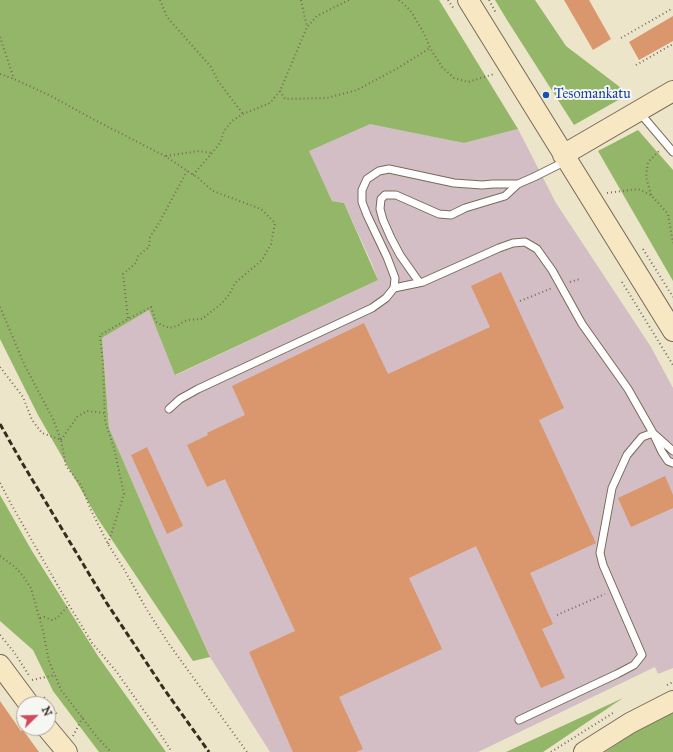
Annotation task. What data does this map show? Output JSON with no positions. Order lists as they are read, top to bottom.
{
  "places": ["Tesomankatu"],
  "north": "top right"
}
